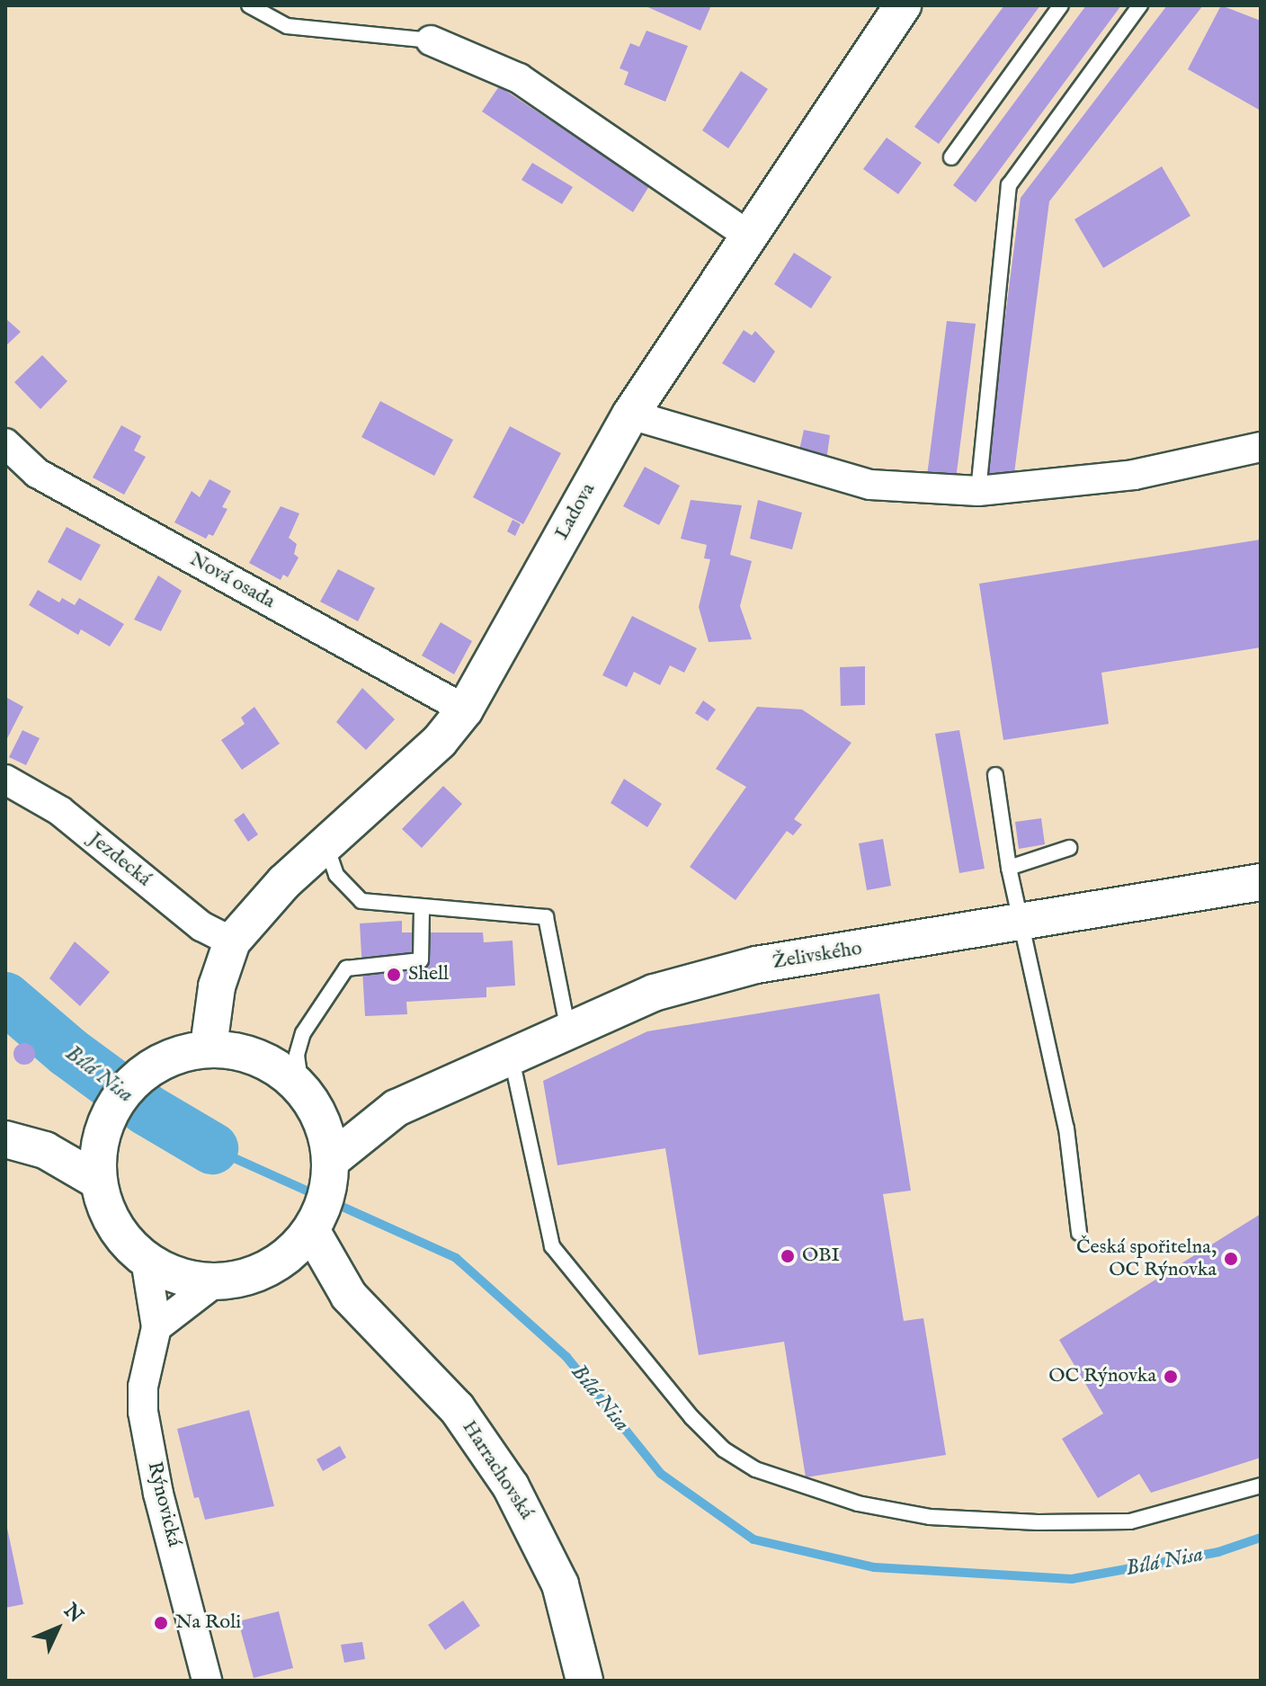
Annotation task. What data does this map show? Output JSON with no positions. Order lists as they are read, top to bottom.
{
  "streets": {
    "street": [
      "Ladova",
      "Nová osada",
      "Jezdecká",
      "Želivského",
      "Harrachovská",
      "Rýnovická"
    ]
  },
  "crossings": [
    ["Ladova", "Nová osada"],
    ["Ladova", "Jezdecká"],
    ["Ladova", "Želivského"],
    ["Ladova", "Harrachovská"],
    ["Ladova", "Rýnovická"],
    ["Želivského", "Harrachovská"],
    ["Želivského", "Rýnovická"],
    ["Harrachovská", "Rýnovická"]
  ],
  "water": ["Bílá Nisa"],
  "places": [
    "Shell",
    "OBI",
    "Česká spořitelna, OC Rýnovka",
    "OC Rýnovka",
    "Na Roli"
  ],
  "north": "top right"
}
